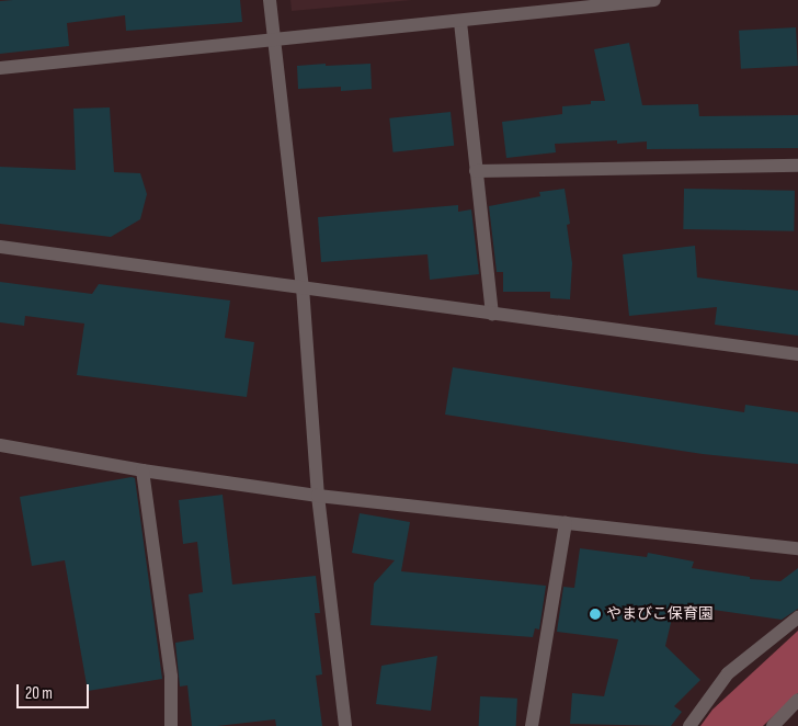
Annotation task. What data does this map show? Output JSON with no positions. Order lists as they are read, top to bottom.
{
  "places": ["やまびこ保育園"],
  "scale_bar": "20 m"
}
